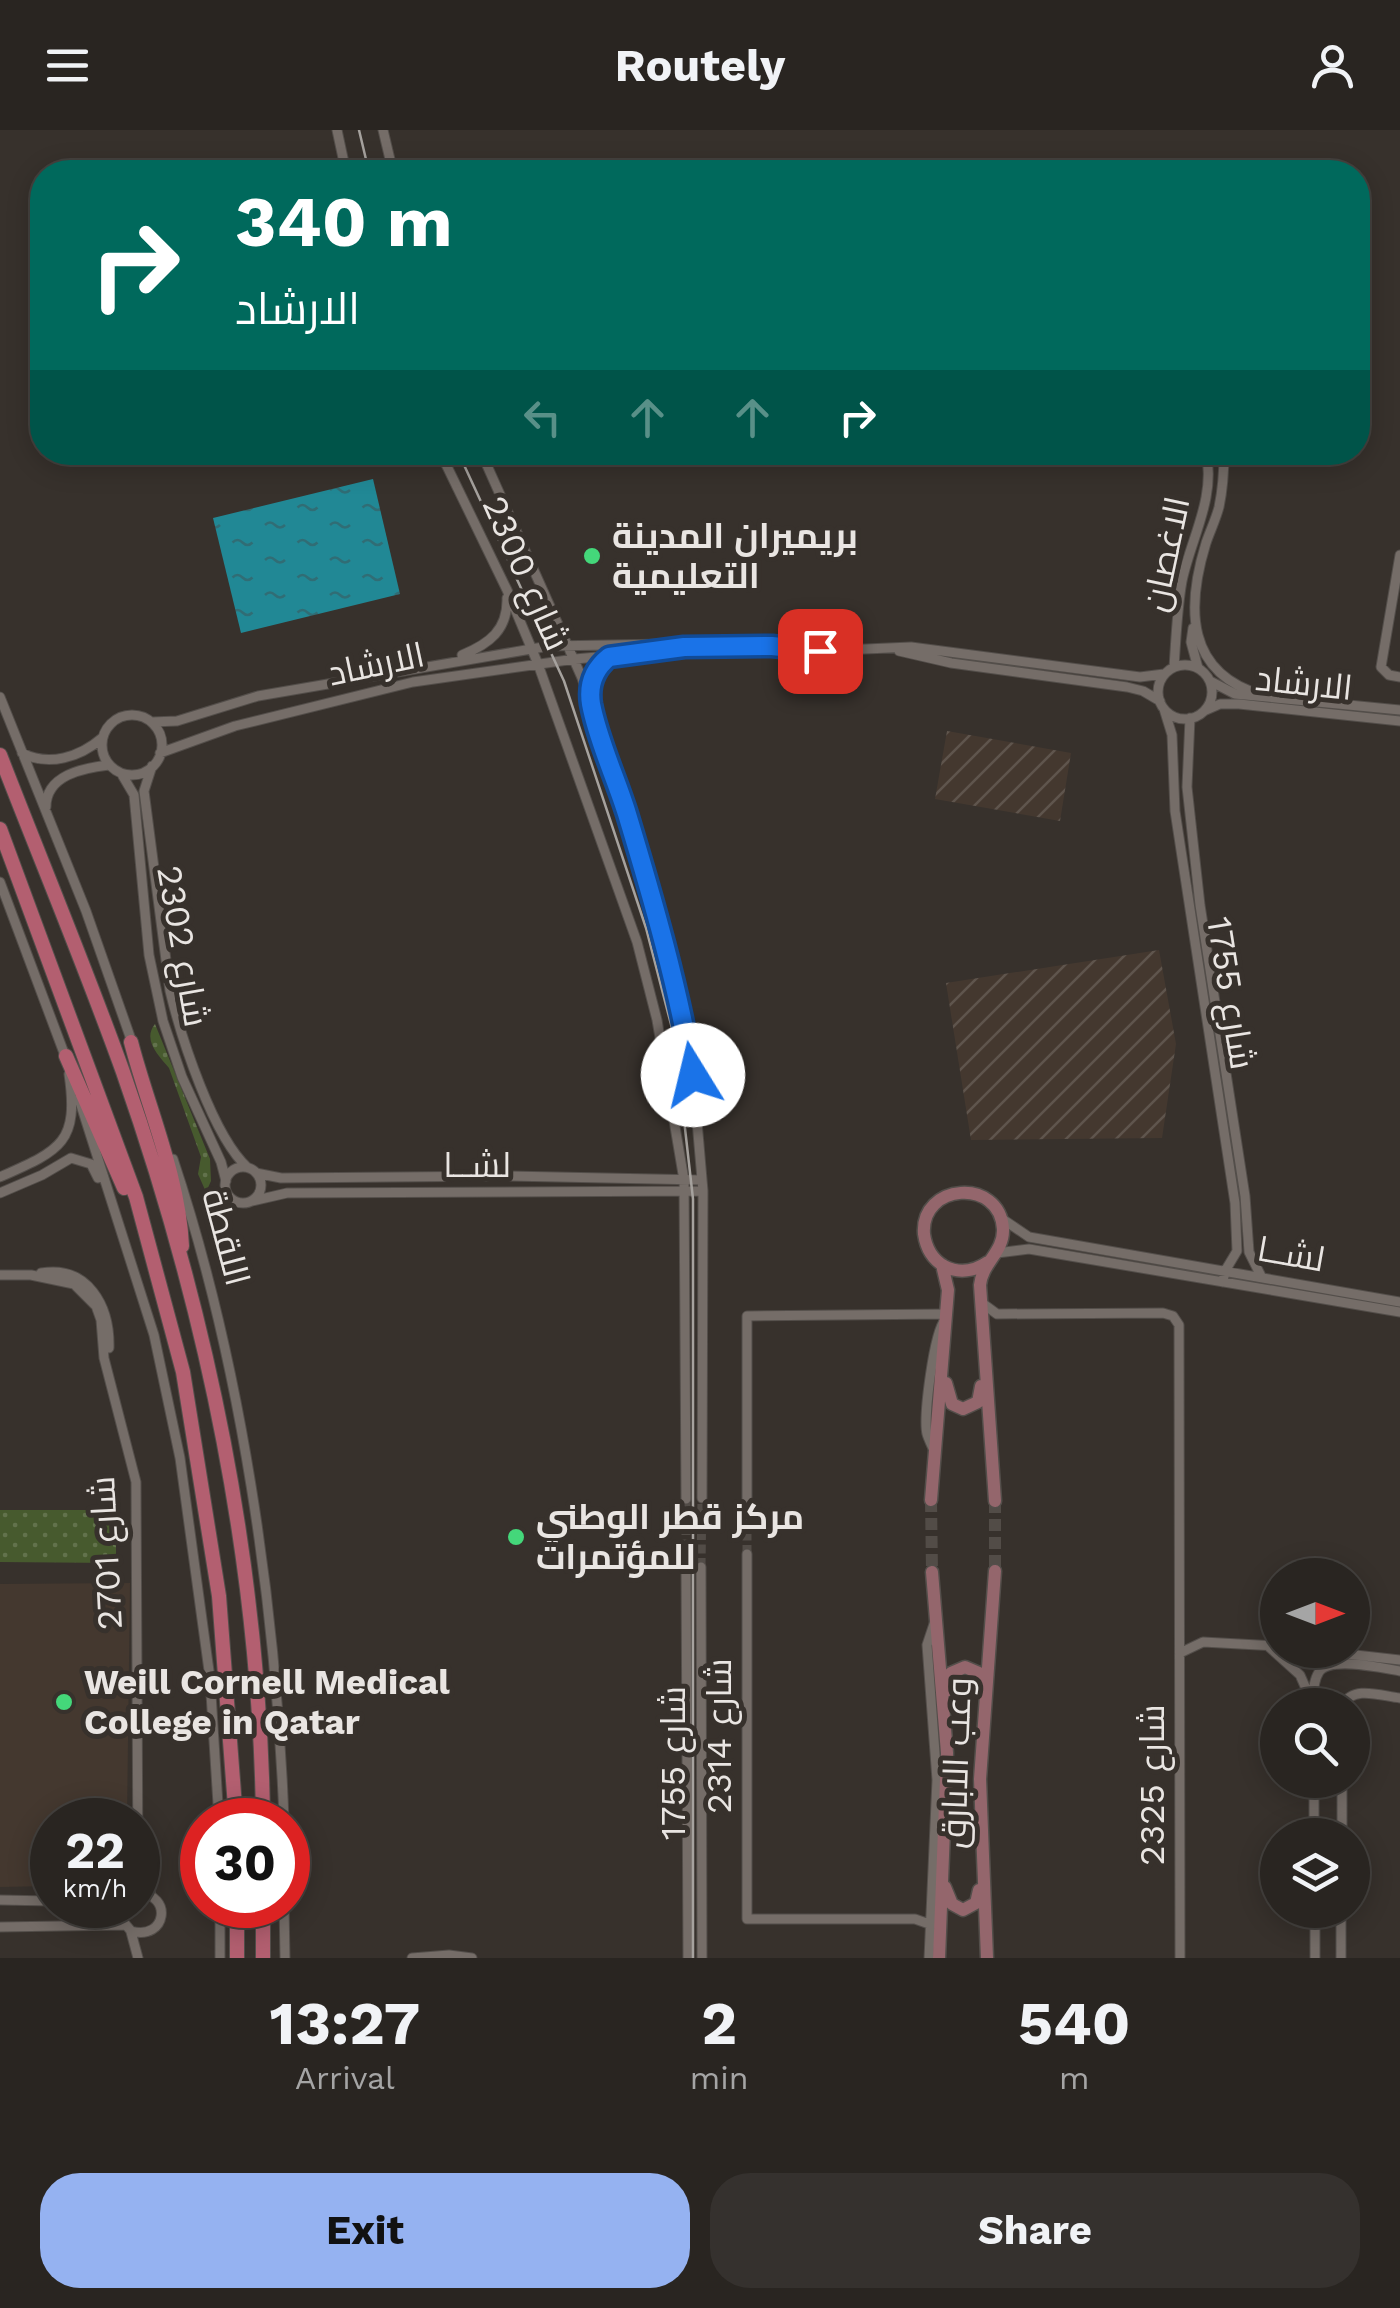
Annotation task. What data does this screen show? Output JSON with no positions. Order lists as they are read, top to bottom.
{
  "streets": {
    "main road": ["اللقطة"],
    "street": [
      "الاغصان",
      "شارع 2300",
      "الارشاد",
      "شارع 2302",
      "شارع 1755",
      "لشــا",
      "شارع 2701",
      "شارع 2314",
      "وعب الابارق",
      "شارع 2325"
    ]
  },
  "crossings": [
    ["الاغصان", "الارشاد"],
    ["الاغصان", "شارع 1755"],
    ["شارع 2300", "الارشاد"],
    ["شارع 2300", "لشــا"],
    ["الارشاد", "شارع 2302"],
    ["الارشاد", "شارع 1755"],
    ["شارع 2302", "لشــا"],
    ["شارع 1755", "لشــا"]
  ],
  "places": ["بريميران المدينة التعليمية", "مركز قطر الوطني للمؤتمرات", "Weill Cornell Medical College in Qatar"],
  "north": "right",
  "page": {
    "header": "Routely",
    "turn": ["340 m", "الارشاد"],
    "speed": "22 km/h",
    "limit": "30",
    "eta": [
      "13:27",
      "Arrival",
      "2",
      "min",
      "540",
      "m"
    ],
    "buttons": ["Exit", "Share"]
  }
}
